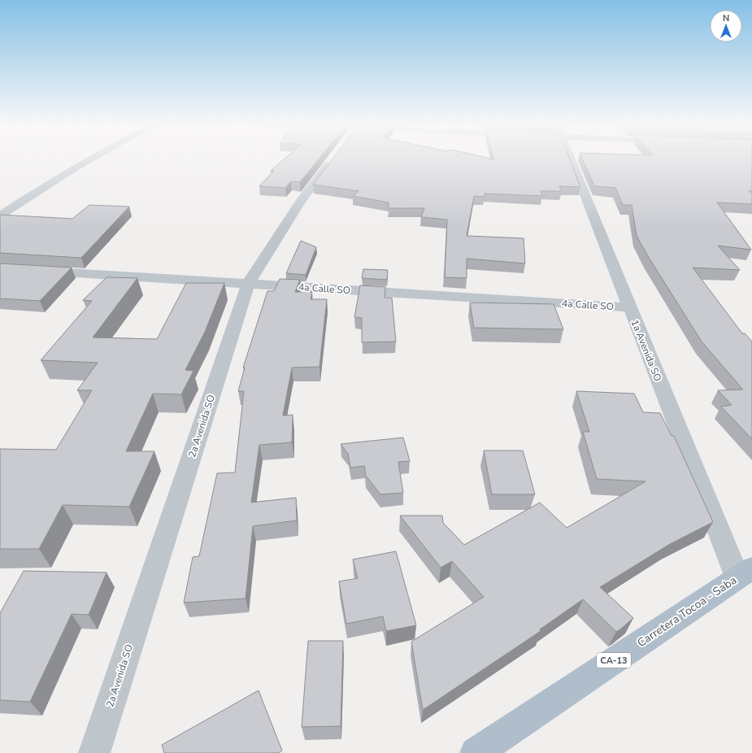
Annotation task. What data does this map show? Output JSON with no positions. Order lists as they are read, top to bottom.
{
  "streets": {
    "main road": ["Carretera Tocoa - Saba", "CA-13"],
    "street": ["4a Calle SO", "1a Avenida SO", "2a Avenida SO"]
  },
  "crossings": [
    ["4a Calle SO", "1a Avenida SO"],
    ["4a Calle SO", "2a Avenida SO"],
    ["1a Avenida SO", "Carretera Tocoa - Saba"]
  ],
  "north": "top"
}
